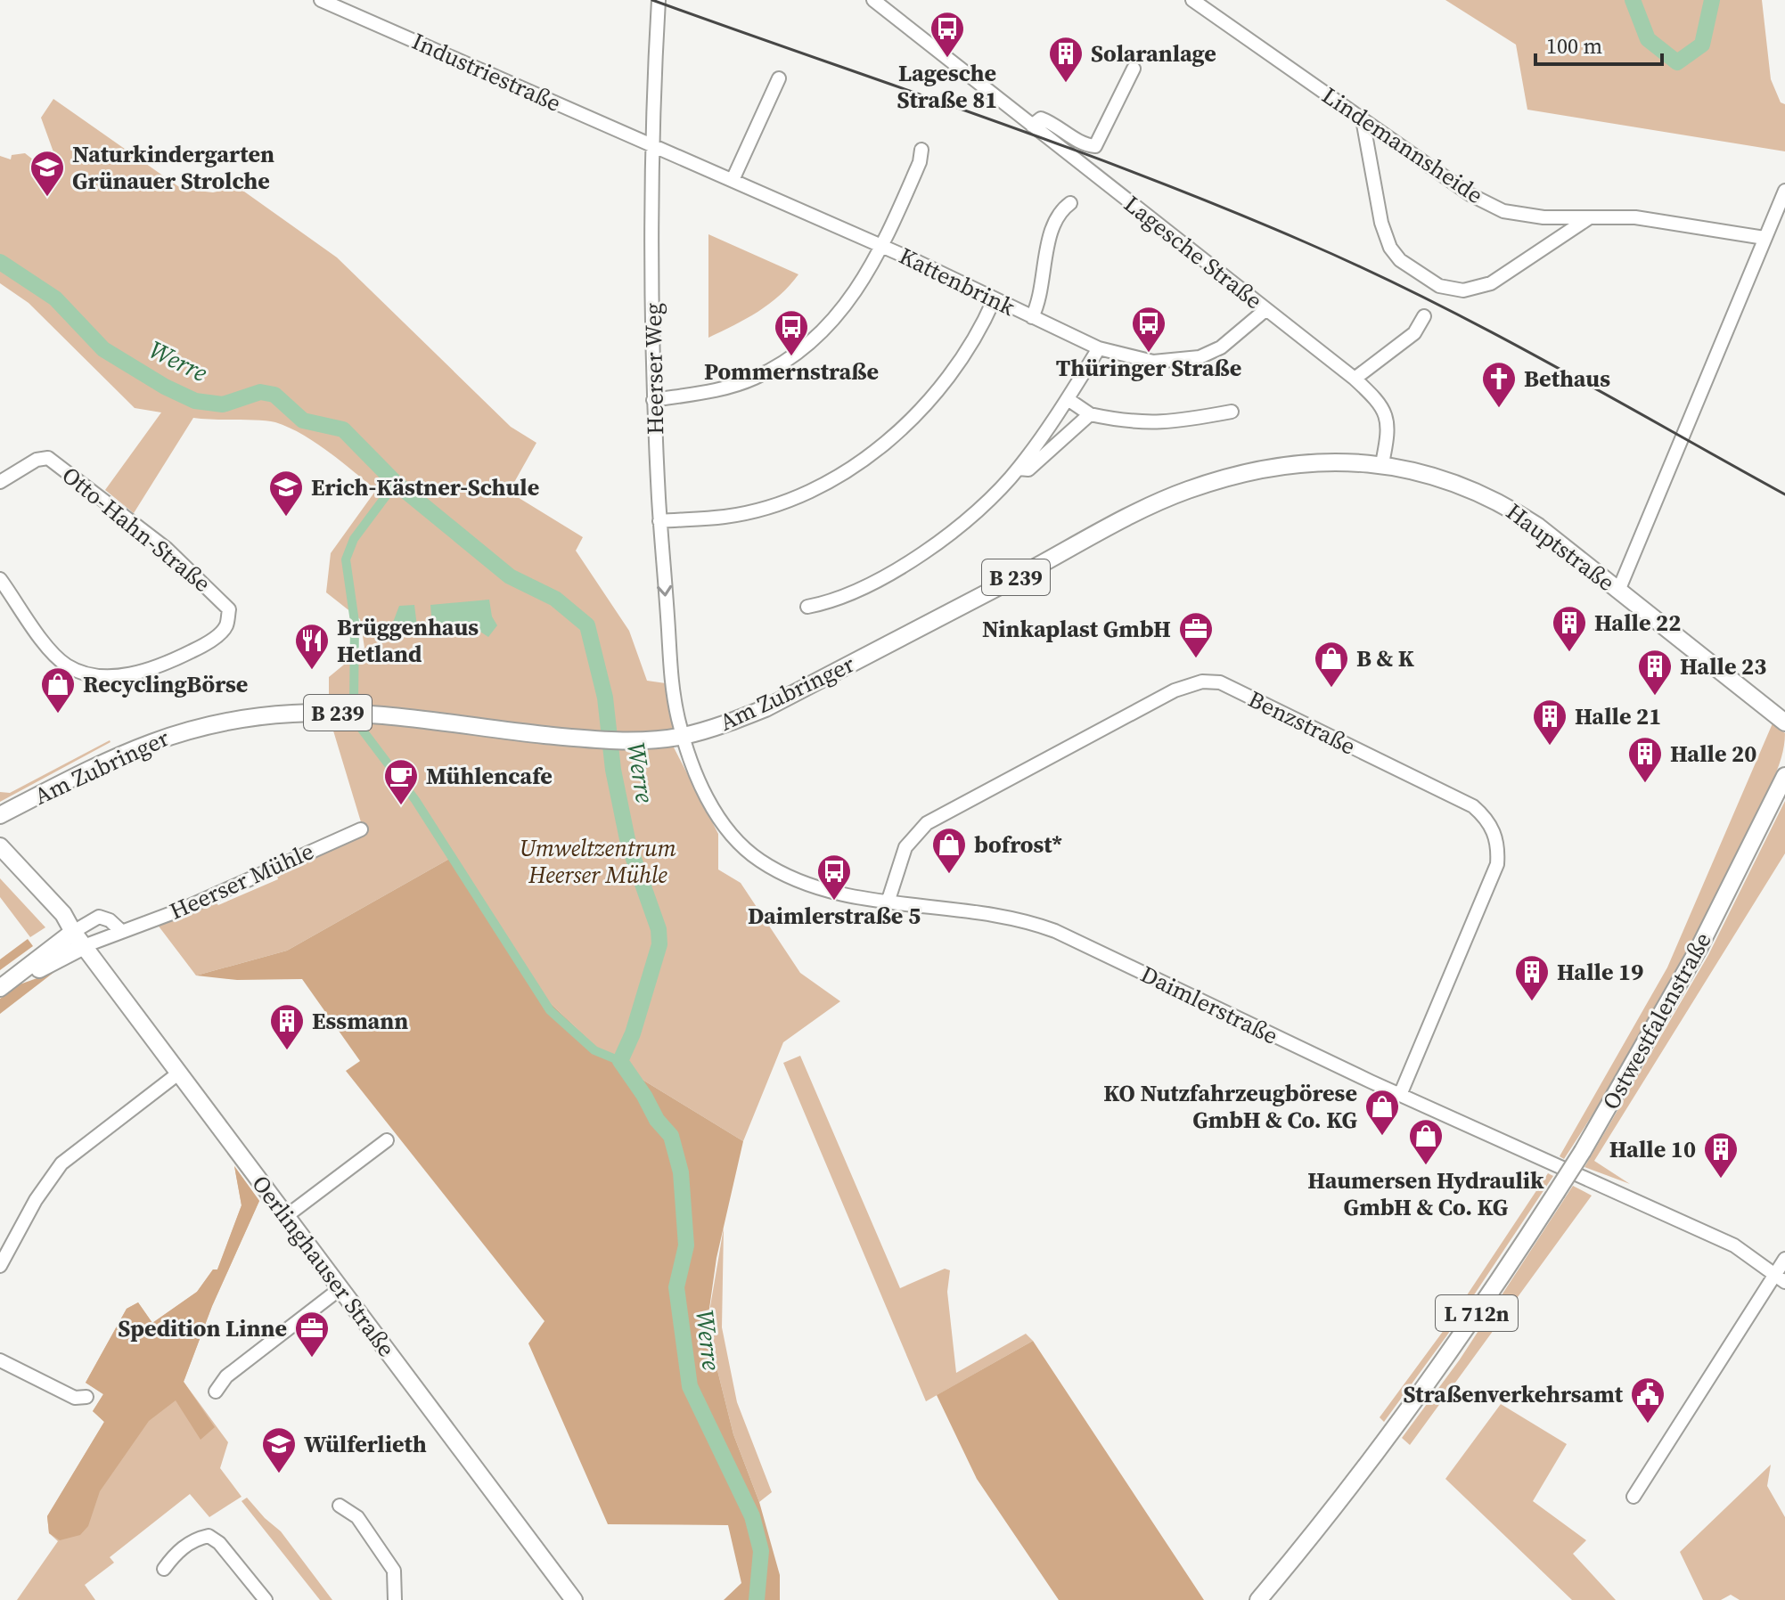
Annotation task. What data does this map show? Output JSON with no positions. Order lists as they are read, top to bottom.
{
  "streets": {
    "main road": [
      "Hauptstraße",
      "B 239",
      "Am Zubringer",
      "Ostwestfalenstraße",
      "Oerlinghauser Straße",
      "L 712n"
    ],
    "street": [
      "Industriestraße",
      "Lindemannsheide",
      "Lagesche Straße",
      "Kattenbrink",
      "Heerser Weg",
      "Otto-Hahn-Straße",
      "Benzstraße",
      "Heerser Mühle",
      "Daimlerstraße"
    ]
  },
  "crossings": [
    ["Industriestraße", "Kattenbrink"],
    ["Industriestraße", "Heerser Weg"],
    ["Lagesche Straße", "Kattenbrink"],
    ["Lagesche Straße", "Hauptstraße"],
    ["Lagesche Straße", "Am Zubringer"],
    ["Kattenbrink", "Heerser Weg"],
    ["Heerser Weg", "Am Zubringer"],
    ["Heerser Weg", "Daimlerstraße"],
    ["Hauptstraße", "Am Zubringer"],
    ["Am Zubringer", "Daimlerstraße"],
    ["Benzstraße", "Daimlerstraße"],
    ["Heerser Mühle", "Oerlinghauser Straße"]
  ],
  "water": ["Werre"],
  "parks": ["Umweltzentrum Heerser Mühle"],
  "places": {
    "bus stop": [
      "Lagesche Straße 81",
      "Thüringer Straße",
      "Pommernstraße",
      "Daimlerstraße 5"
    ],
    "building": [
      "Solaranlage",
      "Halle 22",
      "Halle 23",
      "Halle 21",
      "Halle 20",
      "Halle 19",
      "Essmann",
      "Halle 10"
    ],
    "school or university": ["Naturkindergarten Grünauer Strolche", "Erich-Kästner-Schule", "Wülferlieth"],
    "church": ["Bethaus"],
    "office": ["Ninkaplast GmbH", "Spedition Linne"],
    "restaurant": ["Brüggenhaus Hetland"],
    "shop": [
      "B & K",
      "RecyclingBörse",
      "bofrost*",
      "KO Nutzfahrzeugbörese GmbH & Co. KG",
      "Haumersen Hydraulik GmbH & Co. KG"
    ],
    "cafe": ["Mühlencafe"],
    "public building": ["Straßenverkehrsamt"]
  },
  "scale_bar": "100 m"
}
